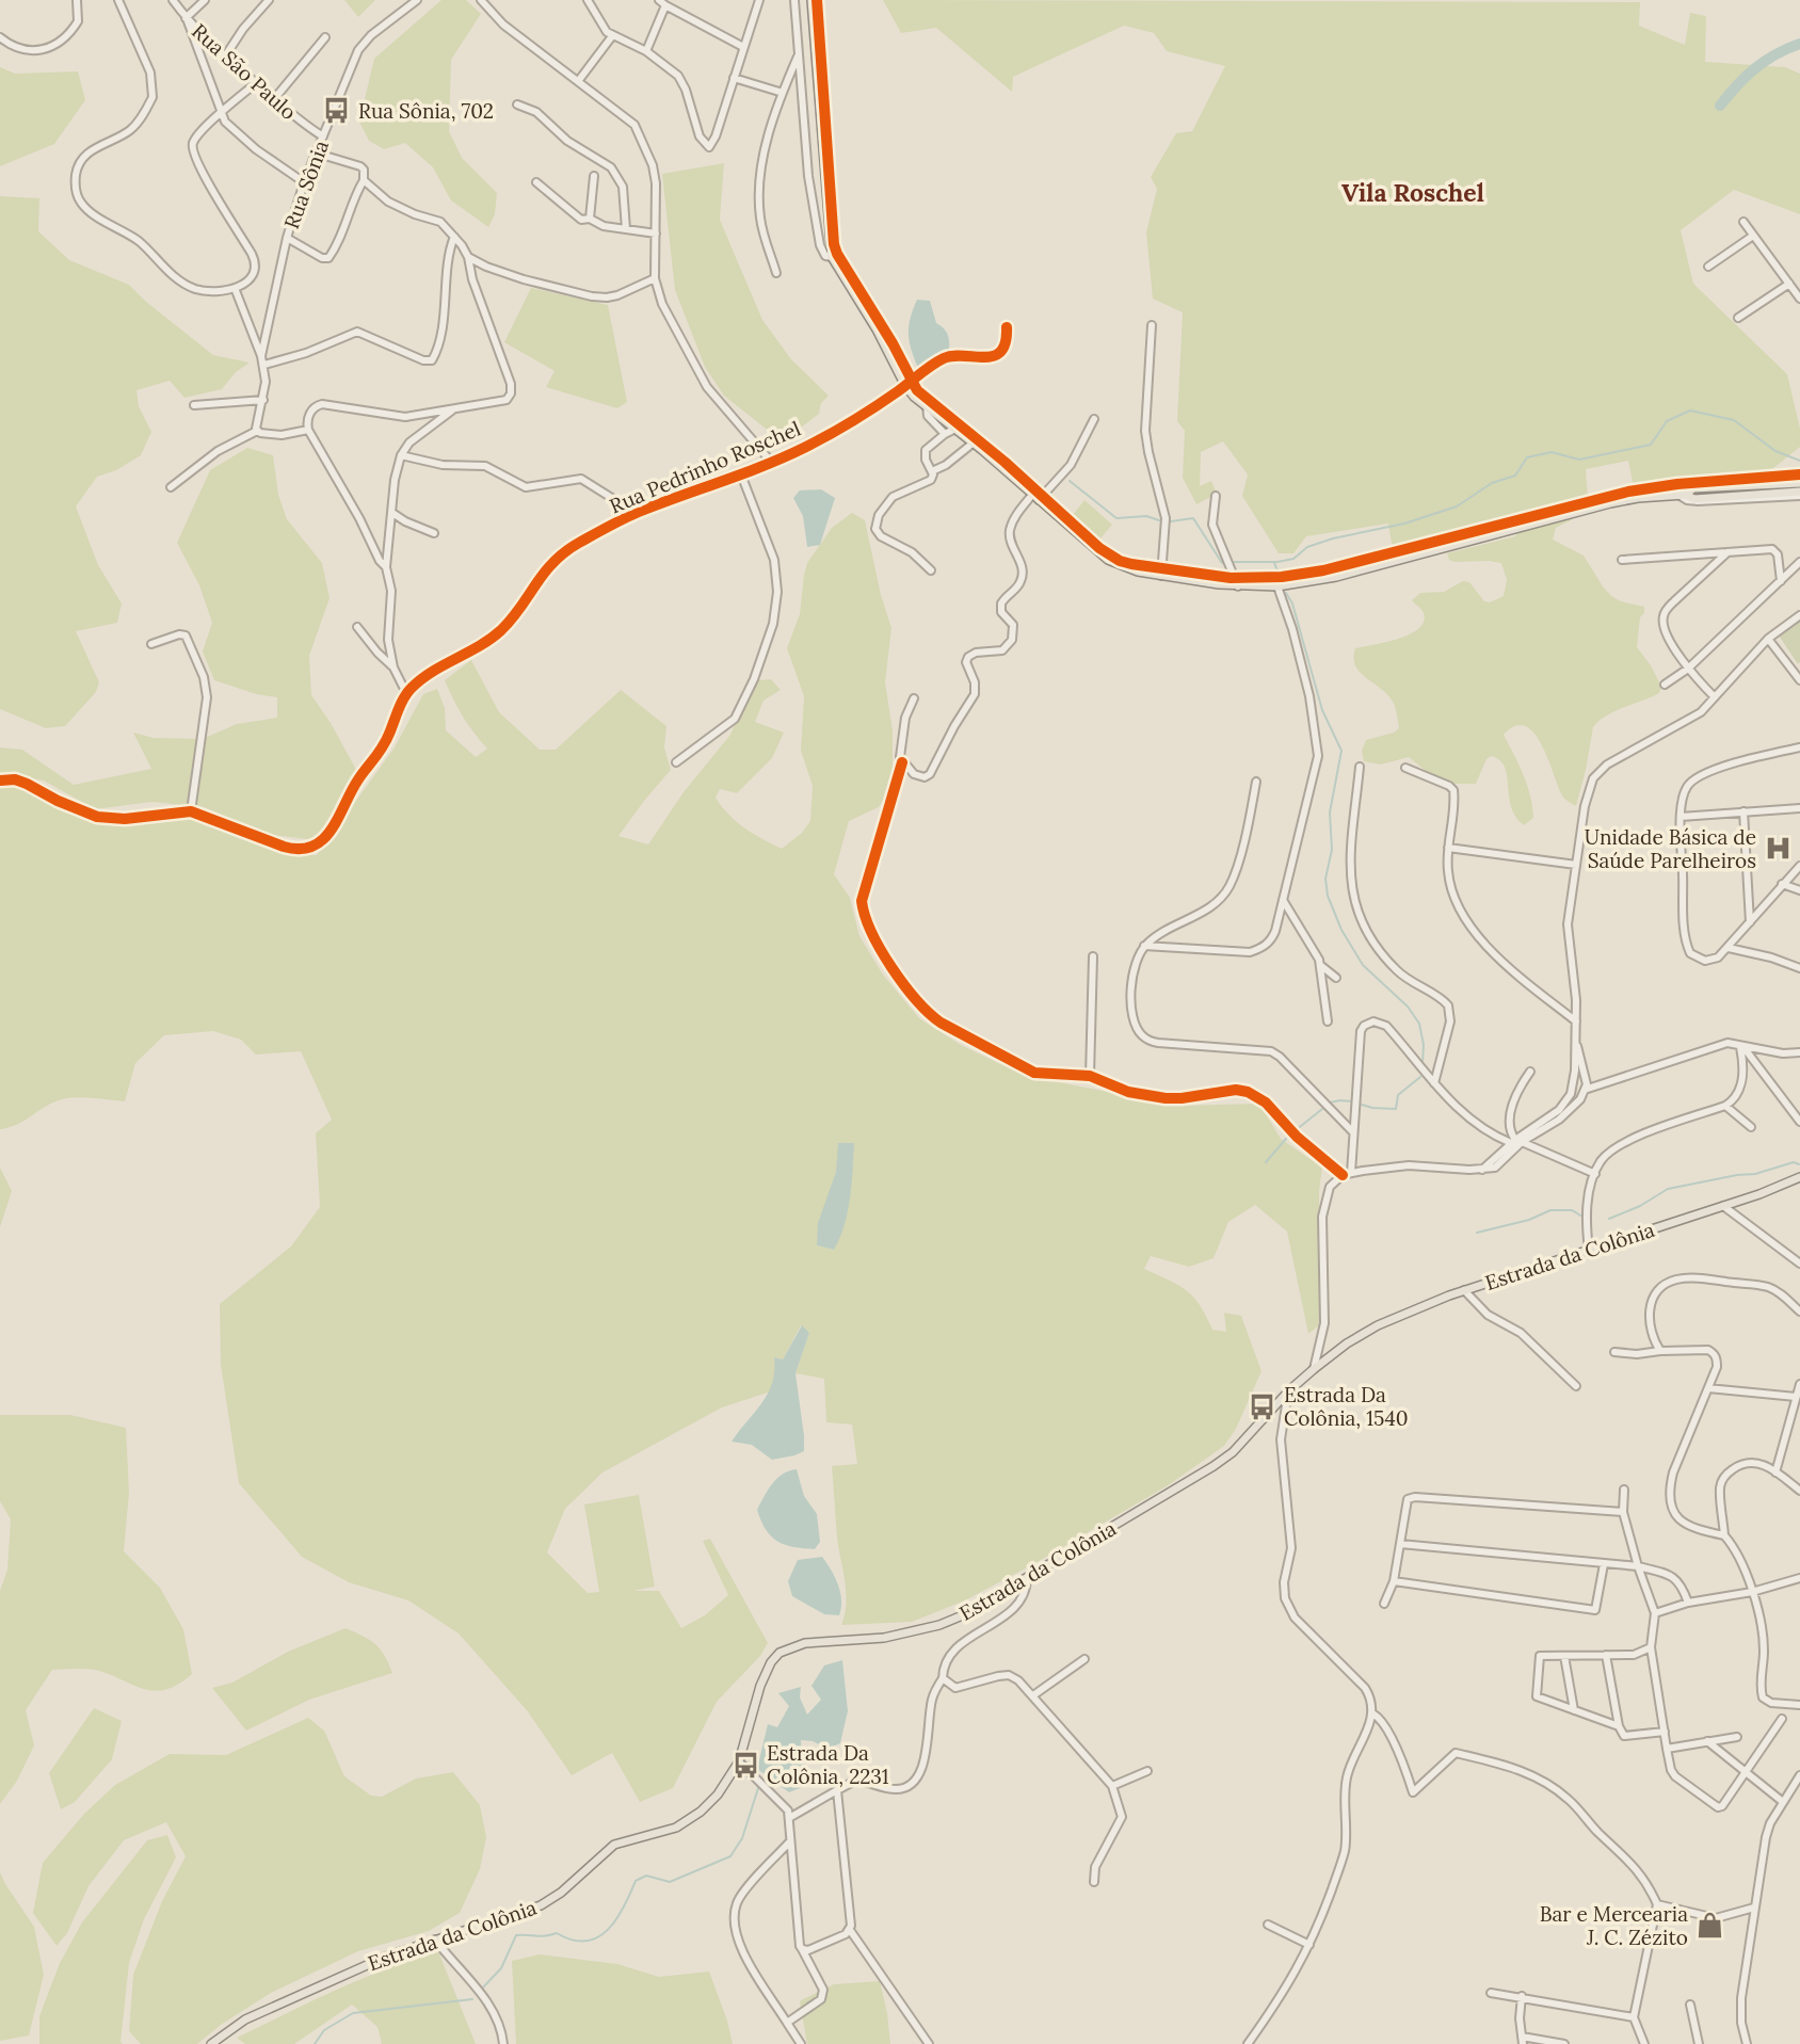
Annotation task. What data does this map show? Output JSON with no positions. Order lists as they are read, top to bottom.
{
  "streets": {
    "main road": ["Estrada da Colônia"],
    "street": ["Rua São Paulo", "Rua Sônia", "Rua Pedrinho Roschel"]
  },
  "crossings": [
    ["Rua São Paulo", "Rua Sônia"]
  ],
  "districts": ["Vila Roschel"],
  "places": {
    "bus stop": ["Rua Sônia, 702", "Estrada Da Colônia, 1540", "Estrada Da Colônia, 2231"],
    "hospital": ["Unidade Básica de Saúde Parelheiros"],
    "shop": ["Bar e Mercearia J. C. Zézito"]
  }
}
